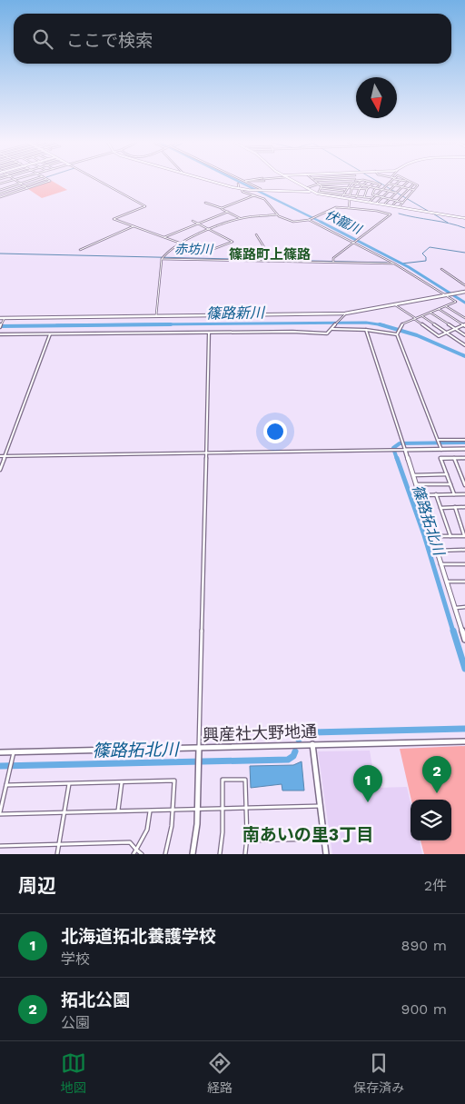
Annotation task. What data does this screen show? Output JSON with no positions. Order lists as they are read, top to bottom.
{
  "streets": {
    "street": ["興産社大野地通"]
  },
  "districts": ["篠路町上篠路", "南あいの里3丁目"],
  "water": [
    "伏籠川",
    "赤坊川",
    "篠路新川",
    "篠路拓北川"
  ],
  "north": "bottom",
  "page": {
    "search": "ここで検索",
    "pins": ["2", "1"],
    "heading": ["周辺", "2件"],
    "list": [
      {
        "mark": "1",
        "name": "北海道拓北養護学校",
        "note": "学校",
        "value": "890 m"
      },
      {
        "mark": "2",
        "name": "拓北公園",
        "note": "公園",
        "value": "900 m"
      }
    ],
    "nav": ["地図", "経路", "保存済み"]
  }
}
